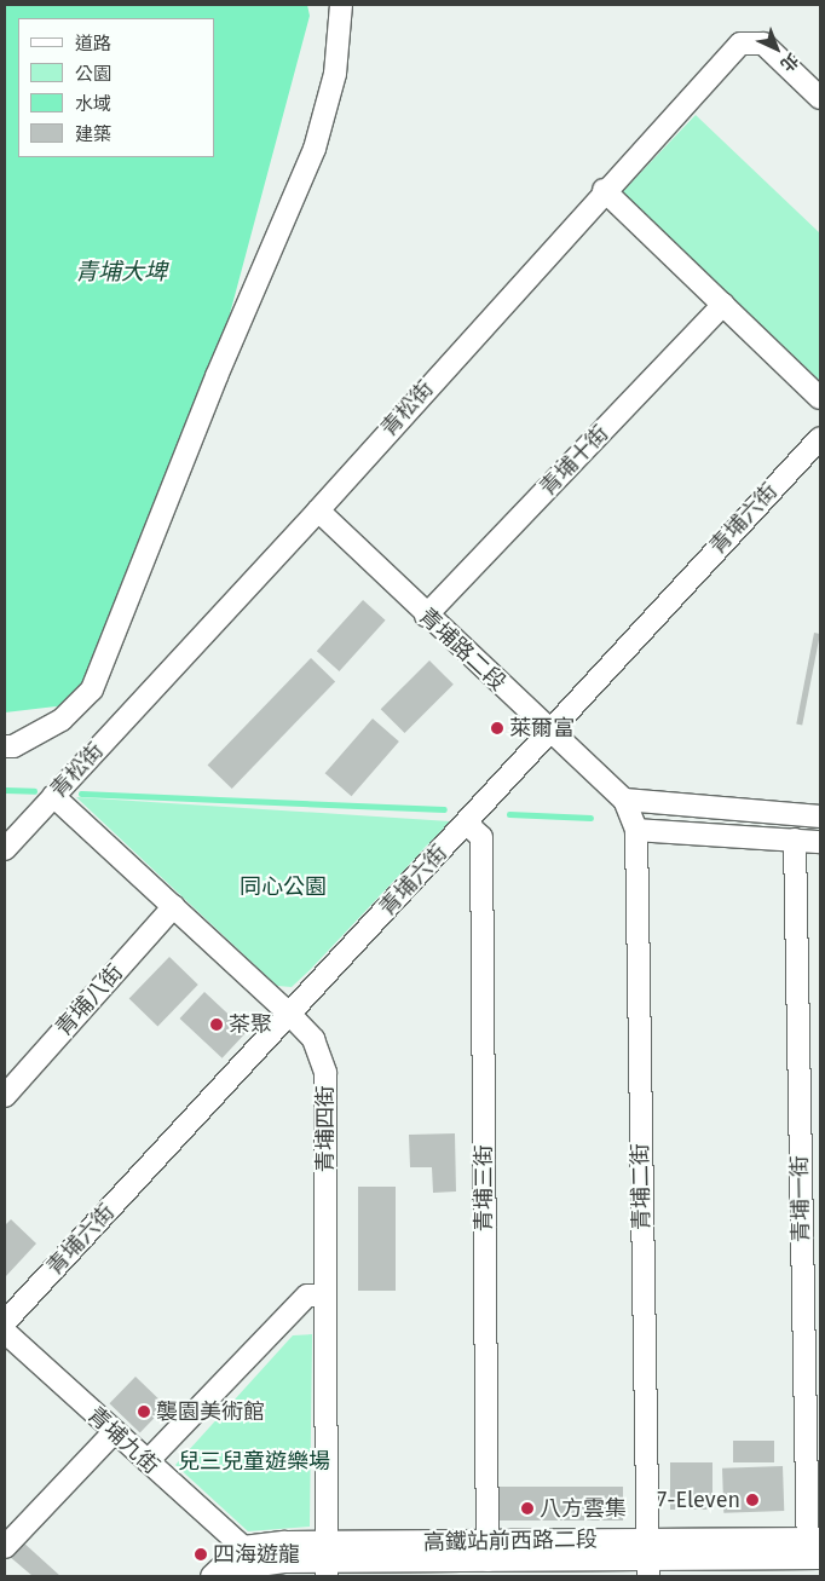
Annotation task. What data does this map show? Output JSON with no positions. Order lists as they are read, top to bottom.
{
  "streets": {
    "street": [
      "青松街",
      "青埔十街",
      "青埔六街",
      "青埔路二段",
      "青埔八街",
      "青埔四街",
      "青埔二街",
      "青埔三街",
      "青埔一街",
      "青埔九街",
      "高鐵站前西路二段"
    ]
  },
  "crossings": [
    ["青松街", "青埔路二段"],
    ["青松街", "青埔四街"],
    ["青埔十街", "青埔路二段"],
    ["青埔六街", "青埔路二段"],
    ["青埔六街", "青埔四街"],
    ["青埔六街", "青埔三街"],
    ["青埔路二段", "青埔二街"],
    ["青埔八街", "青埔四街"],
    ["青埔四街", "高鐵站前西路二段"],
    ["青埔二街", "高鐵站前西路二段"],
    ["青埔三街", "高鐵站前西路二段"],
    ["青埔一街", "高鐵站前西路二段"],
    ["青埔九街", "高鐵站前西路二段"]
  ],
  "water": ["青埔大埤"],
  "parks": ["同心公園", "兒三兒童遊樂場"],
  "places": [
    "萊爾富",
    "茶聚",
    "襲園美術館",
    "7-Eleven",
    "八方雲集",
    "四海遊龍"
  ],
  "legend": [
    "道路",
    "公園",
    "水域",
    "建築"
  ],
  "north": "bottom right"
}
